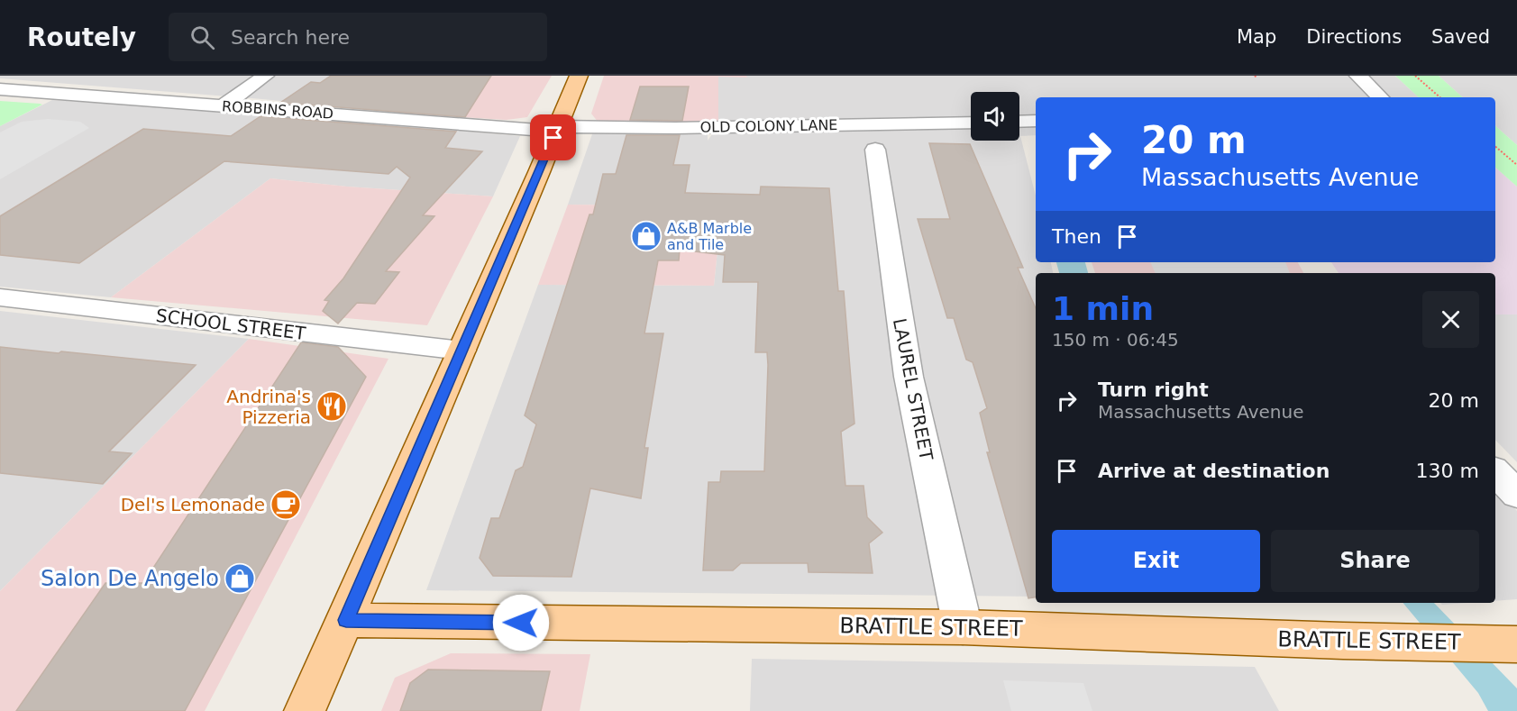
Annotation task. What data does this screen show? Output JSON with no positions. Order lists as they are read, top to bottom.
{
  "streets": {
    "main road": ["BRATTLE STREET"],
    "street": [
      "ROBBINS ROAD",
      "OLD COLONY LANE",
      "SCHOOL STREET",
      "LAUREL STREET"
    ]
  },
  "crossings": [
    ["ROBBINS ROAD", "OLD COLONY LANE"],
    ["LAUREL STREET", "BRATTLE STREET"]
  ],
  "places": {
    "shop": ["A&B Marble and Tile", "Salon De Angelo"],
    "restaurant": ["Andrina's Pizzeria"],
    "cafe": ["Del's Lemonade"]
  },
  "page": {
    "header": "Routely",
    "search": "Search here",
    "nav": ["Map", "Directions", "Saved"],
    "turn": ["20 m", "Massachusetts Avenue"],
    "then": "Then",
    "heading": ["1 min", "150 m · 06:45"],
    "list": [
      {
        "name": "Turn right",
        "note": "Massachusetts Avenue",
        "value": "20 m"
      },
      {
        "name": "Arrive at destination",
        "value": "130 m"
      }
    ],
    "buttons": ["Exit", "Share"]
  }
}
